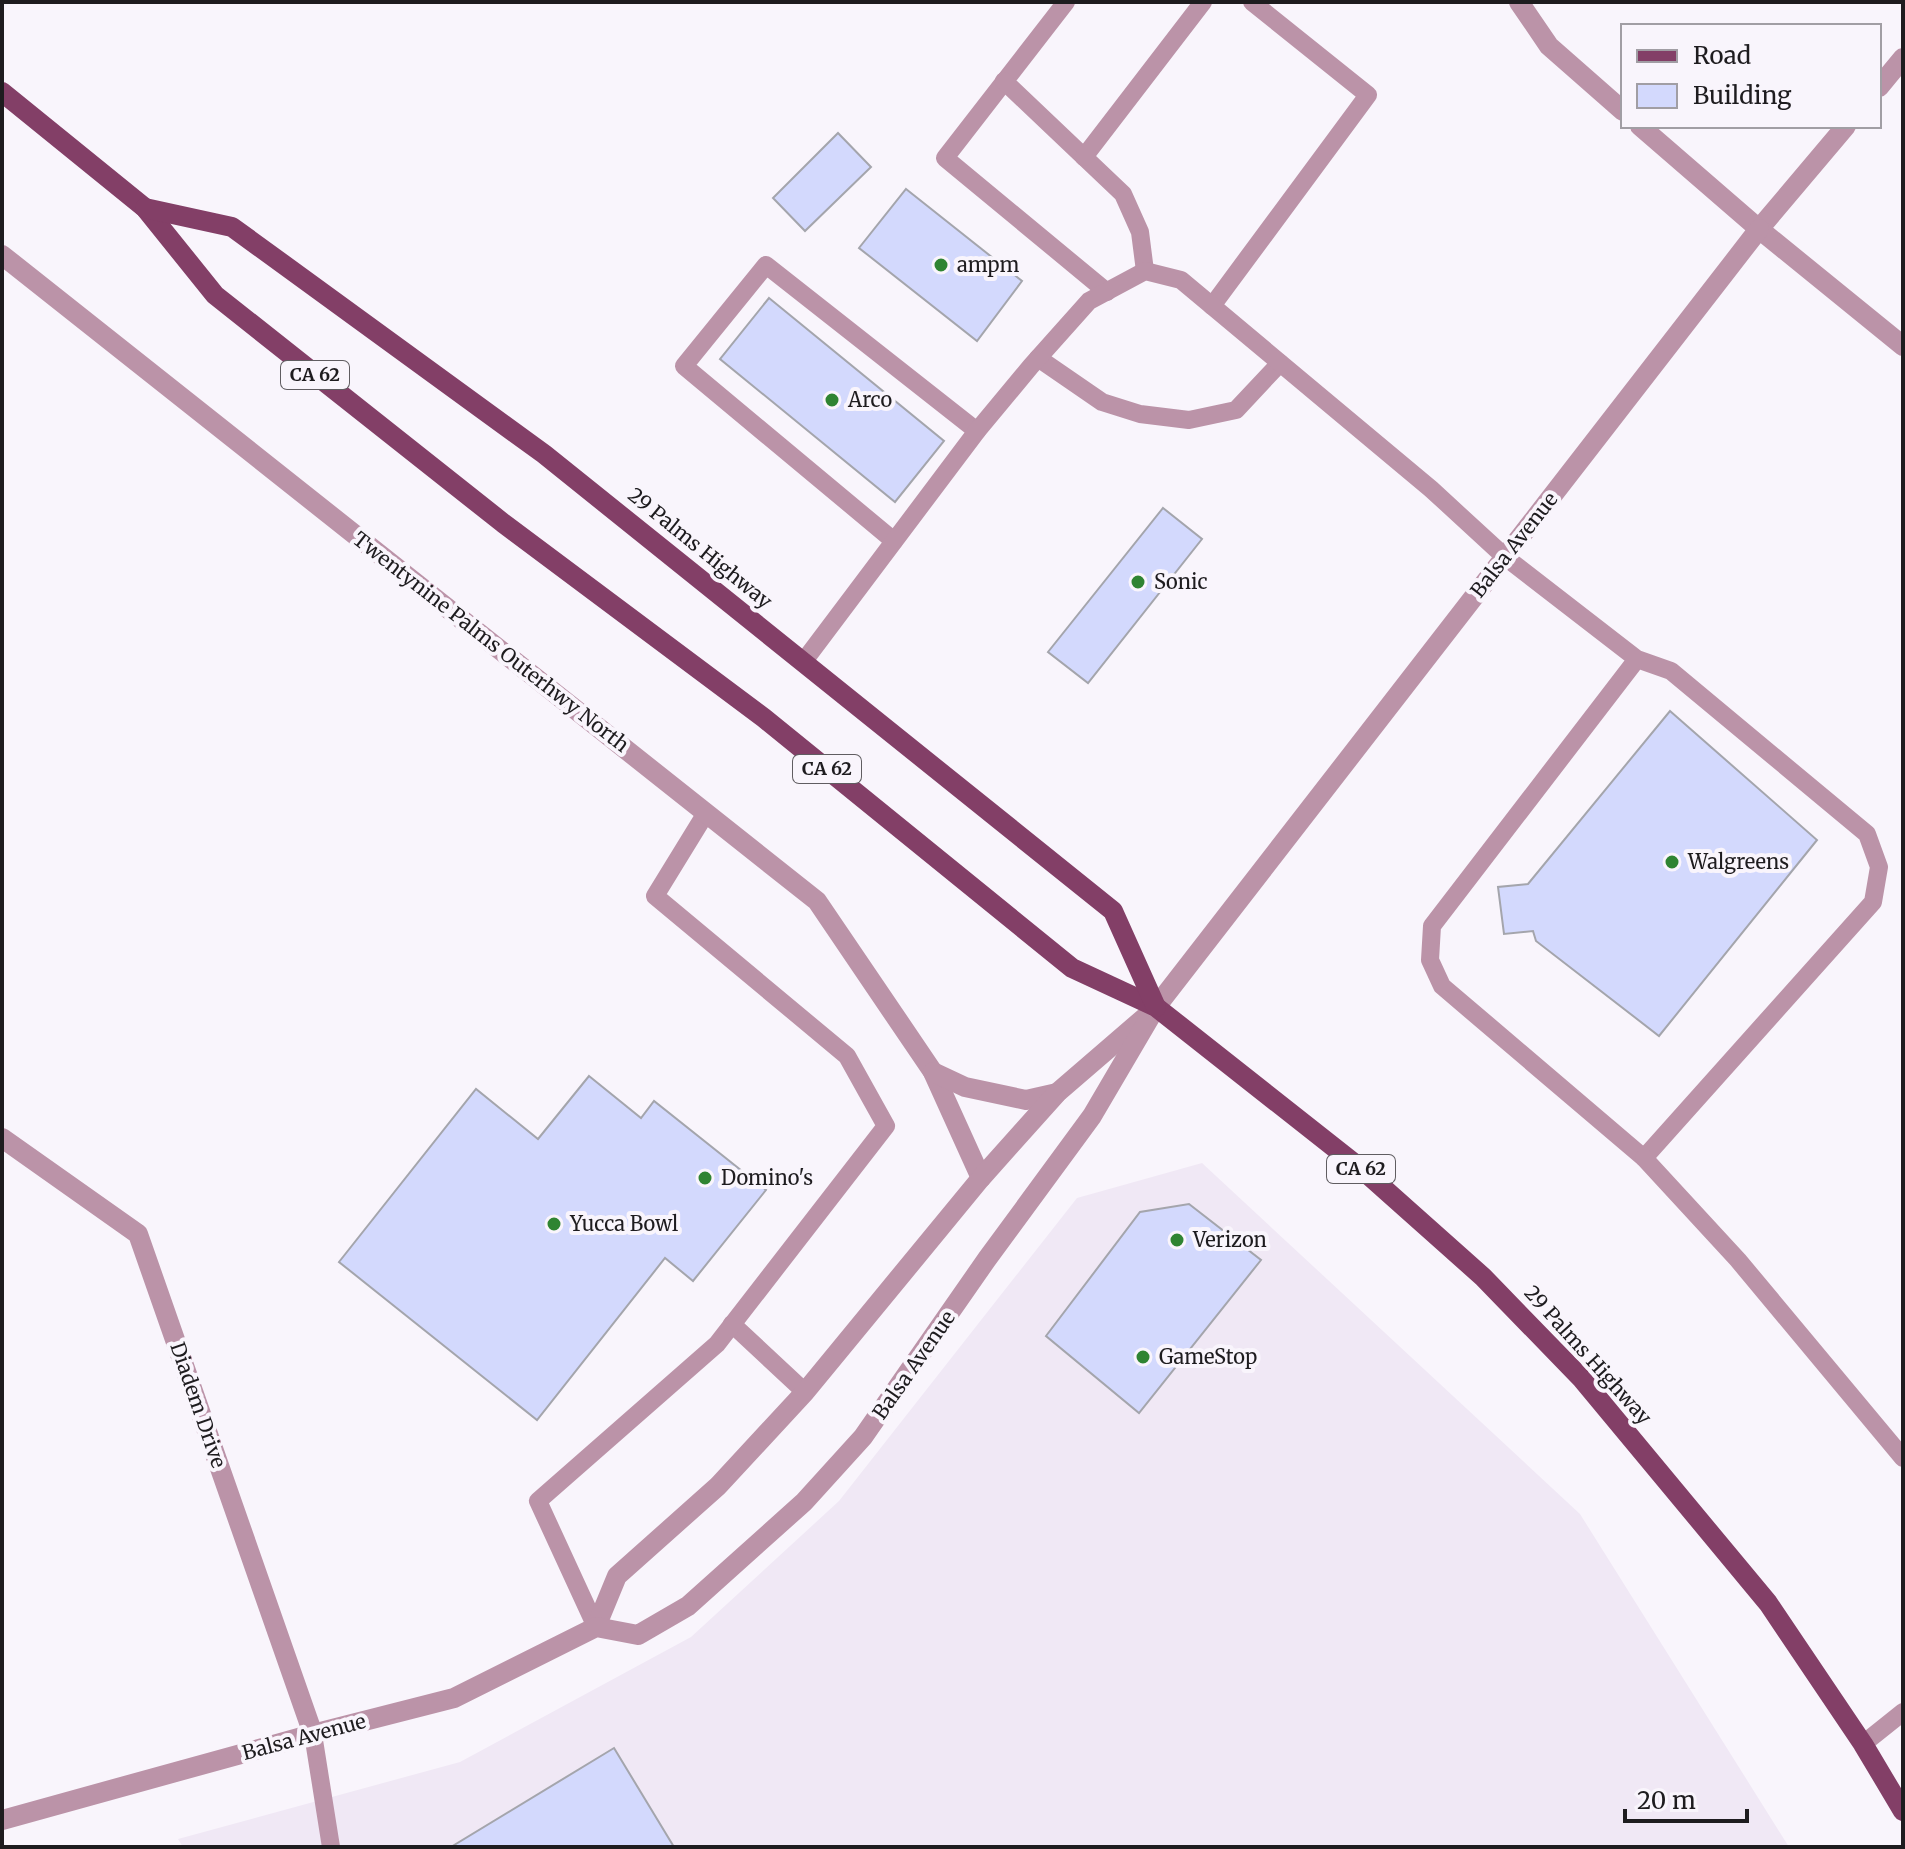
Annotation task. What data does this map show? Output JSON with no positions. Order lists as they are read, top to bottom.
{
  "streets": {
    "main road": ["CA 62", "29 Palms Highway"],
    "street": ["Balsa Avenue", "Twentynine Palms Outerhwy North", "Diadem Drive"]
  },
  "crossings": [
    ["Balsa Avenue", "29 Palms Highway"],
    ["Balsa Avenue", "Twentynine Palms Outerhwy North"],
    ["Balsa Avenue", "Diadem Drive"]
  ],
  "places": [
    "ampm",
    "Arco",
    "Sonic",
    "Walgreens",
    "Domino's",
    "Yucca Bowl",
    "Verizon",
    "GameStop"
  ],
  "legend": ["Road", "Building"],
  "scale_bar": "20 m"
}
